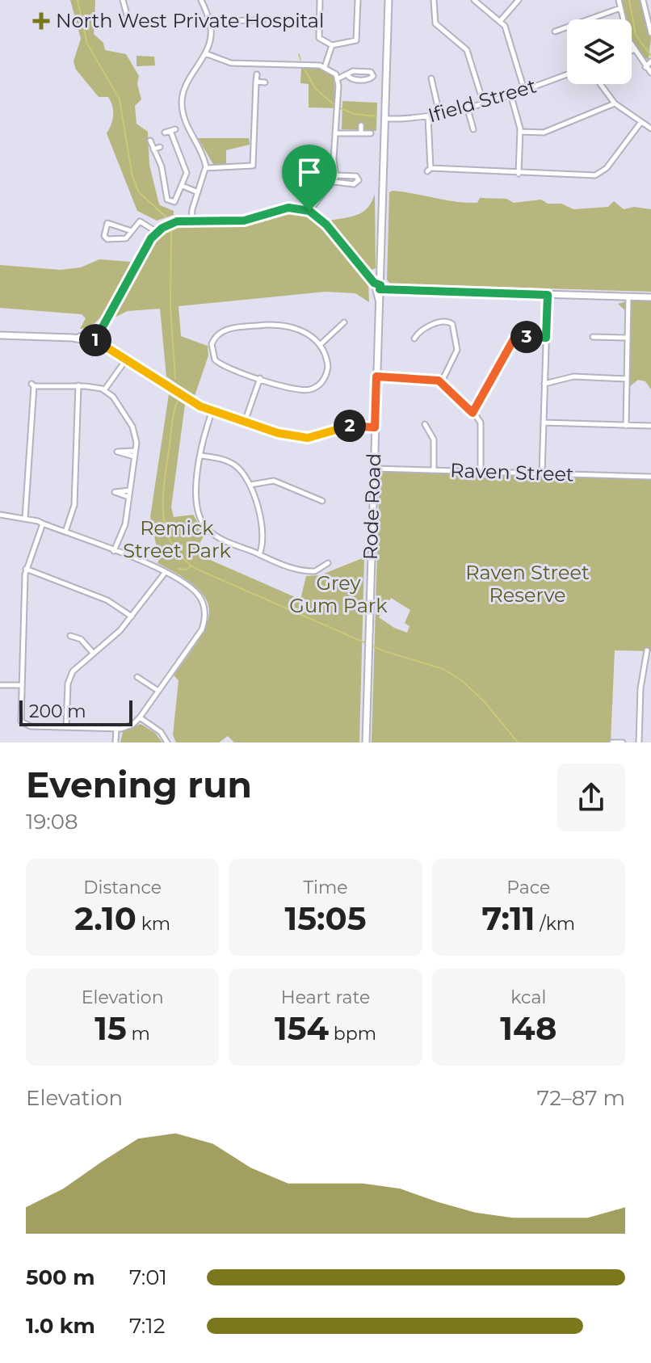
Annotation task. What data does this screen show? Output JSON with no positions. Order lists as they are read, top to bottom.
{
  "streets": {
    "main road": ["Rode Road"],
    "street": ["Ifield Street", "Raven Street"]
  },
  "crossings": [
    ["Ifield Street", "Rode Road"],
    ["Raven Street", "Rode Road"]
  ],
  "parks": ["Remick Street Park", "Raven Street Reserve", "Grey Gum Park"],
  "places": {
    "health": ["North West Private Hospital"]
  },
  "scale_bar": "200 m",
  "page": {
    "pins": ["3", "1", "2"],
    "scale": "200 m",
    "heading": ["Evening run", "19:08"],
    "stats": [
      ["Distance", "2.10 km"],
      ["Time", "15:05"],
      ["Pace", "7:11 /km"],
      ["Elevation", "15 m"],
      ["Heart rate", "154 bpm"],
      ["kcal", "148"]
    ],
    "chart": ["Elevation", "72–87 m"],
    "list": [
      {
        "name": "500 m",
        "note": "7:01"
      },
      {
        "name": "1.0 km",
        "note": "7:12"
      }
    ]
  }
}
